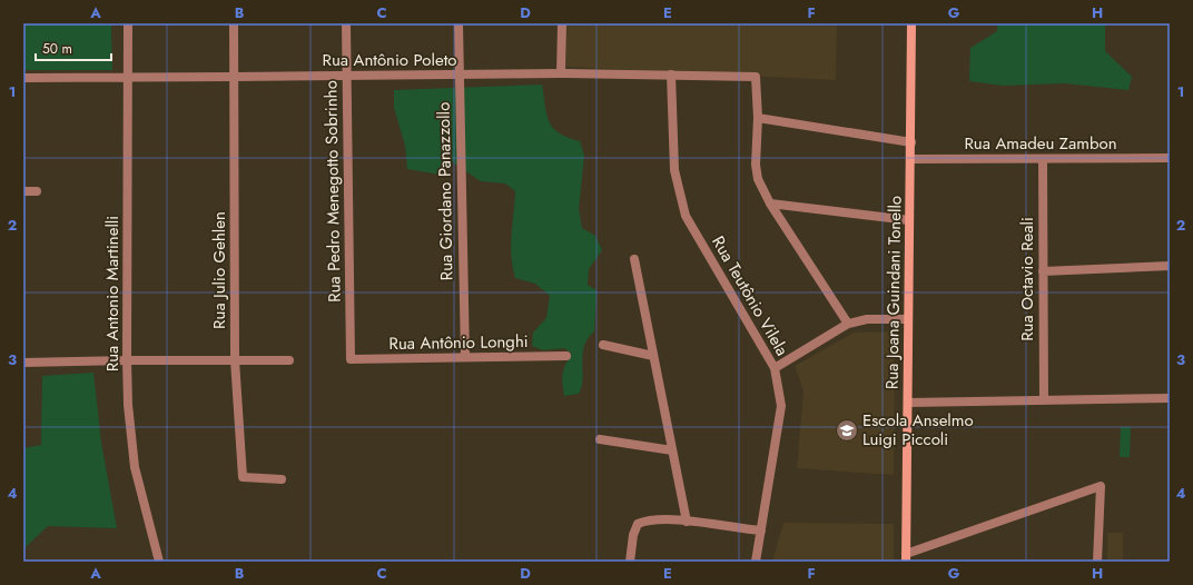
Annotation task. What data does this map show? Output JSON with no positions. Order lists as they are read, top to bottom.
{
  "streets": {
    "main road": ["Rua Joana Guindani Tonello"],
    "street": [
      "Rua Antônio Poleto",
      "Rua Amadeu Zambon",
      "Rua Pedro Menegotto Sobrinho",
      "Rua Giordano Panazzollo",
      "Rua Julio Gehlen",
      "Rua Octavio Reali",
      "Rua Antonio Martinelli",
      "Rua Teutônio Vilela",
      "Rua Antônio Longhi"
    ]
  },
  "crossings": [
    ["Rua Antônio Poleto", "Rua Pedro Menegotto Sobrinho"],
    ["Rua Antônio Poleto", "Rua Giordano Panazzollo"],
    ["Rua Antônio Poleto", "Rua Julio Gehlen"],
    ["Rua Antônio Poleto", "Rua Antonio Martinelli"],
    ["Rua Antônio Poleto", "Rua Teutônio Vilela"],
    ["Rua Amadeu Zambon", "Rua Octavio Reali"],
    ["Rua Amadeu Zambon", "Rua Joana Guindani Tonello"],
    ["Rua Pedro Menegotto Sobrinho", "Rua Antônio Longhi"],
    ["Rua Giordano Panazzollo", "Rua Antônio Longhi"]
  ],
  "places": {
    "school or university": ["Escola Anselmo Luigi Piccoli"]
  },
  "scale_bar": "50 m",
  "grid": {
    "columns": [
      "A",
      "B",
      "C",
      "D",
      "E",
      "F",
      "G",
      "H"
    ],
    "rows": [
      "1",
      "2",
      "3",
      "4"
    ]
  }
}
